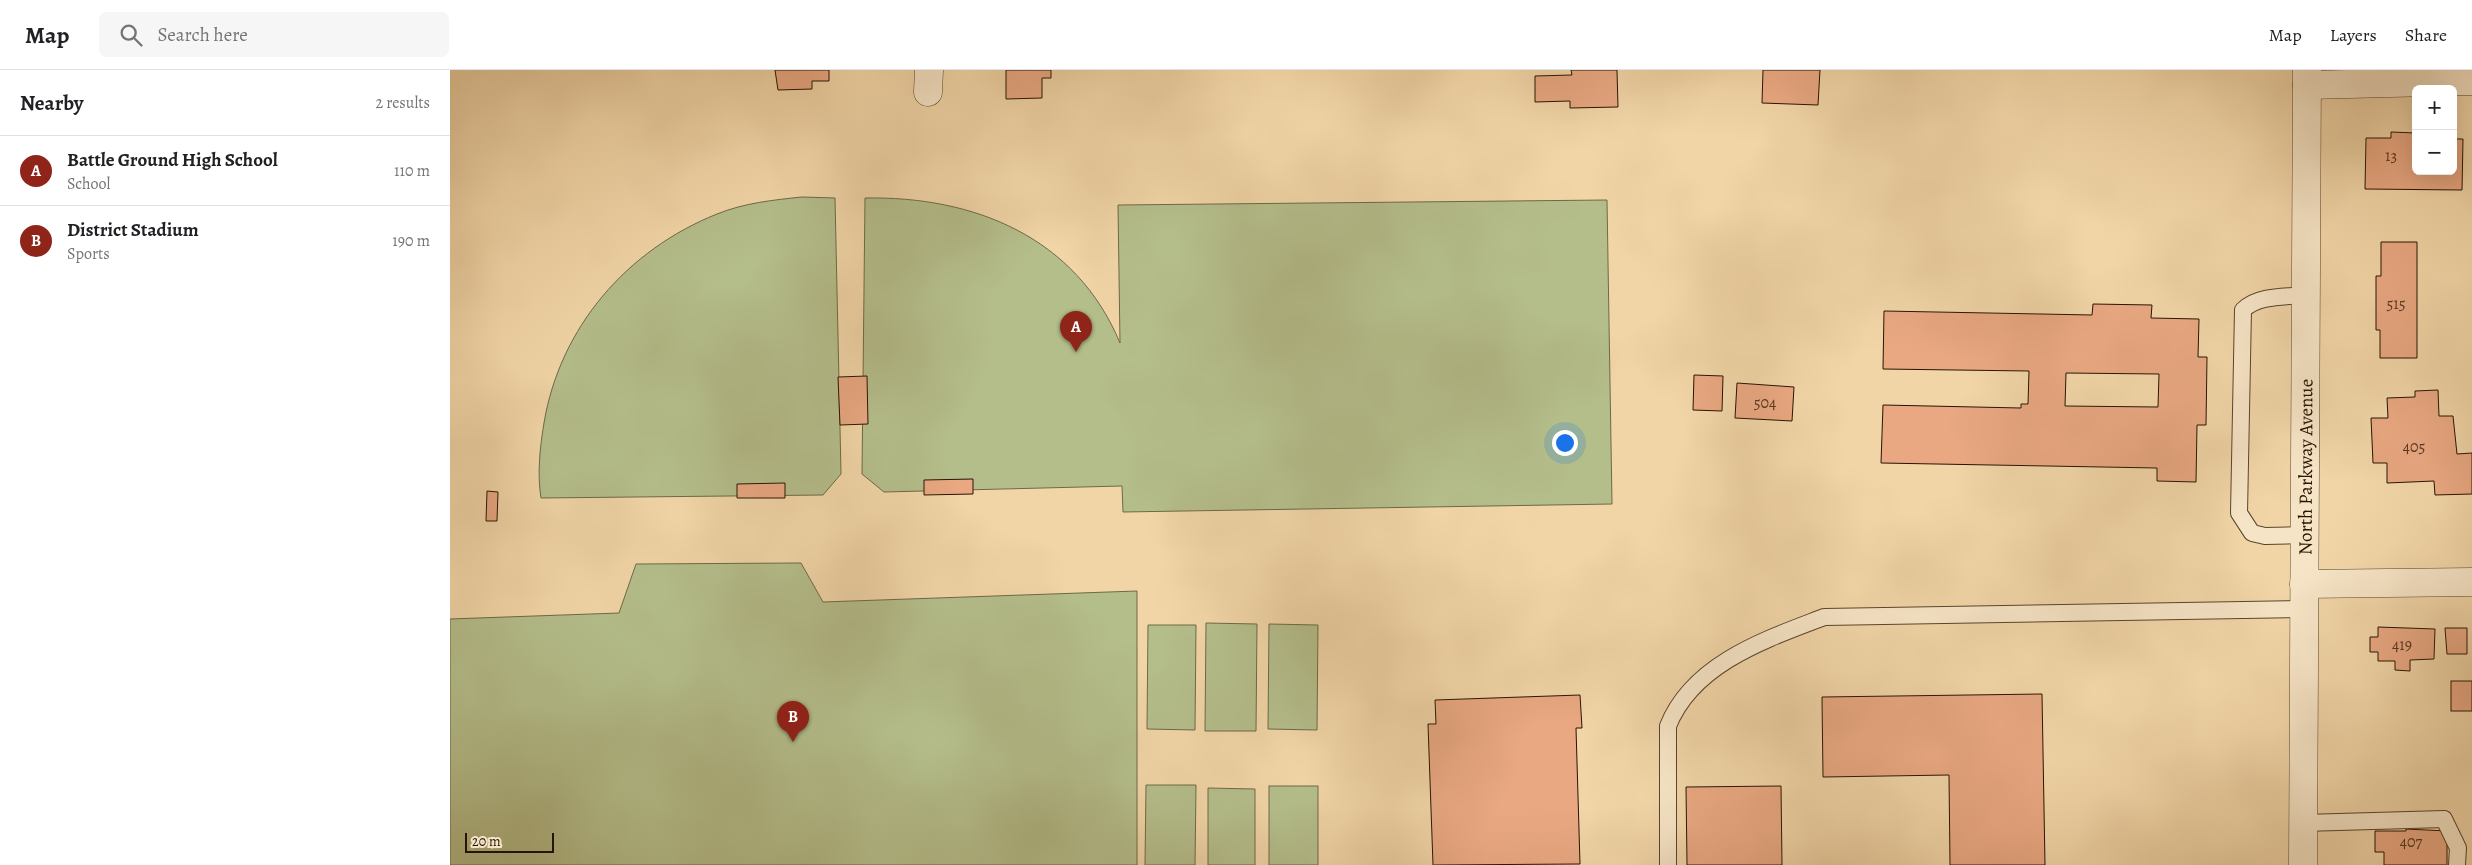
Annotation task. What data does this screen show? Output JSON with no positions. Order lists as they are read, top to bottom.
{
  "streets": {
    "street": ["North Parkway Avenue"]
  },
  "house_numbers": [
    "13",
    "515",
    "504",
    "405",
    "419",
    "407"
  ],
  "scale_bar": "20 m",
  "page": {
    "header": "Map",
    "search": "Search here",
    "nav": ["Map", "Layers", "Share"],
    "heading": ["Nearby", "2 results"],
    "map_buttons": ["+", "−"],
    "list": [
      {
        "mark": "A",
        "name": "Battle Ground High School",
        "note": "School",
        "value": "110 m"
      },
      {
        "mark": "B",
        "name": "District Stadium",
        "note": "Sports",
        "value": "190 m"
      }
    ],
    "pins": ["A", "B"],
    "scale": "20 m"
  }
}
